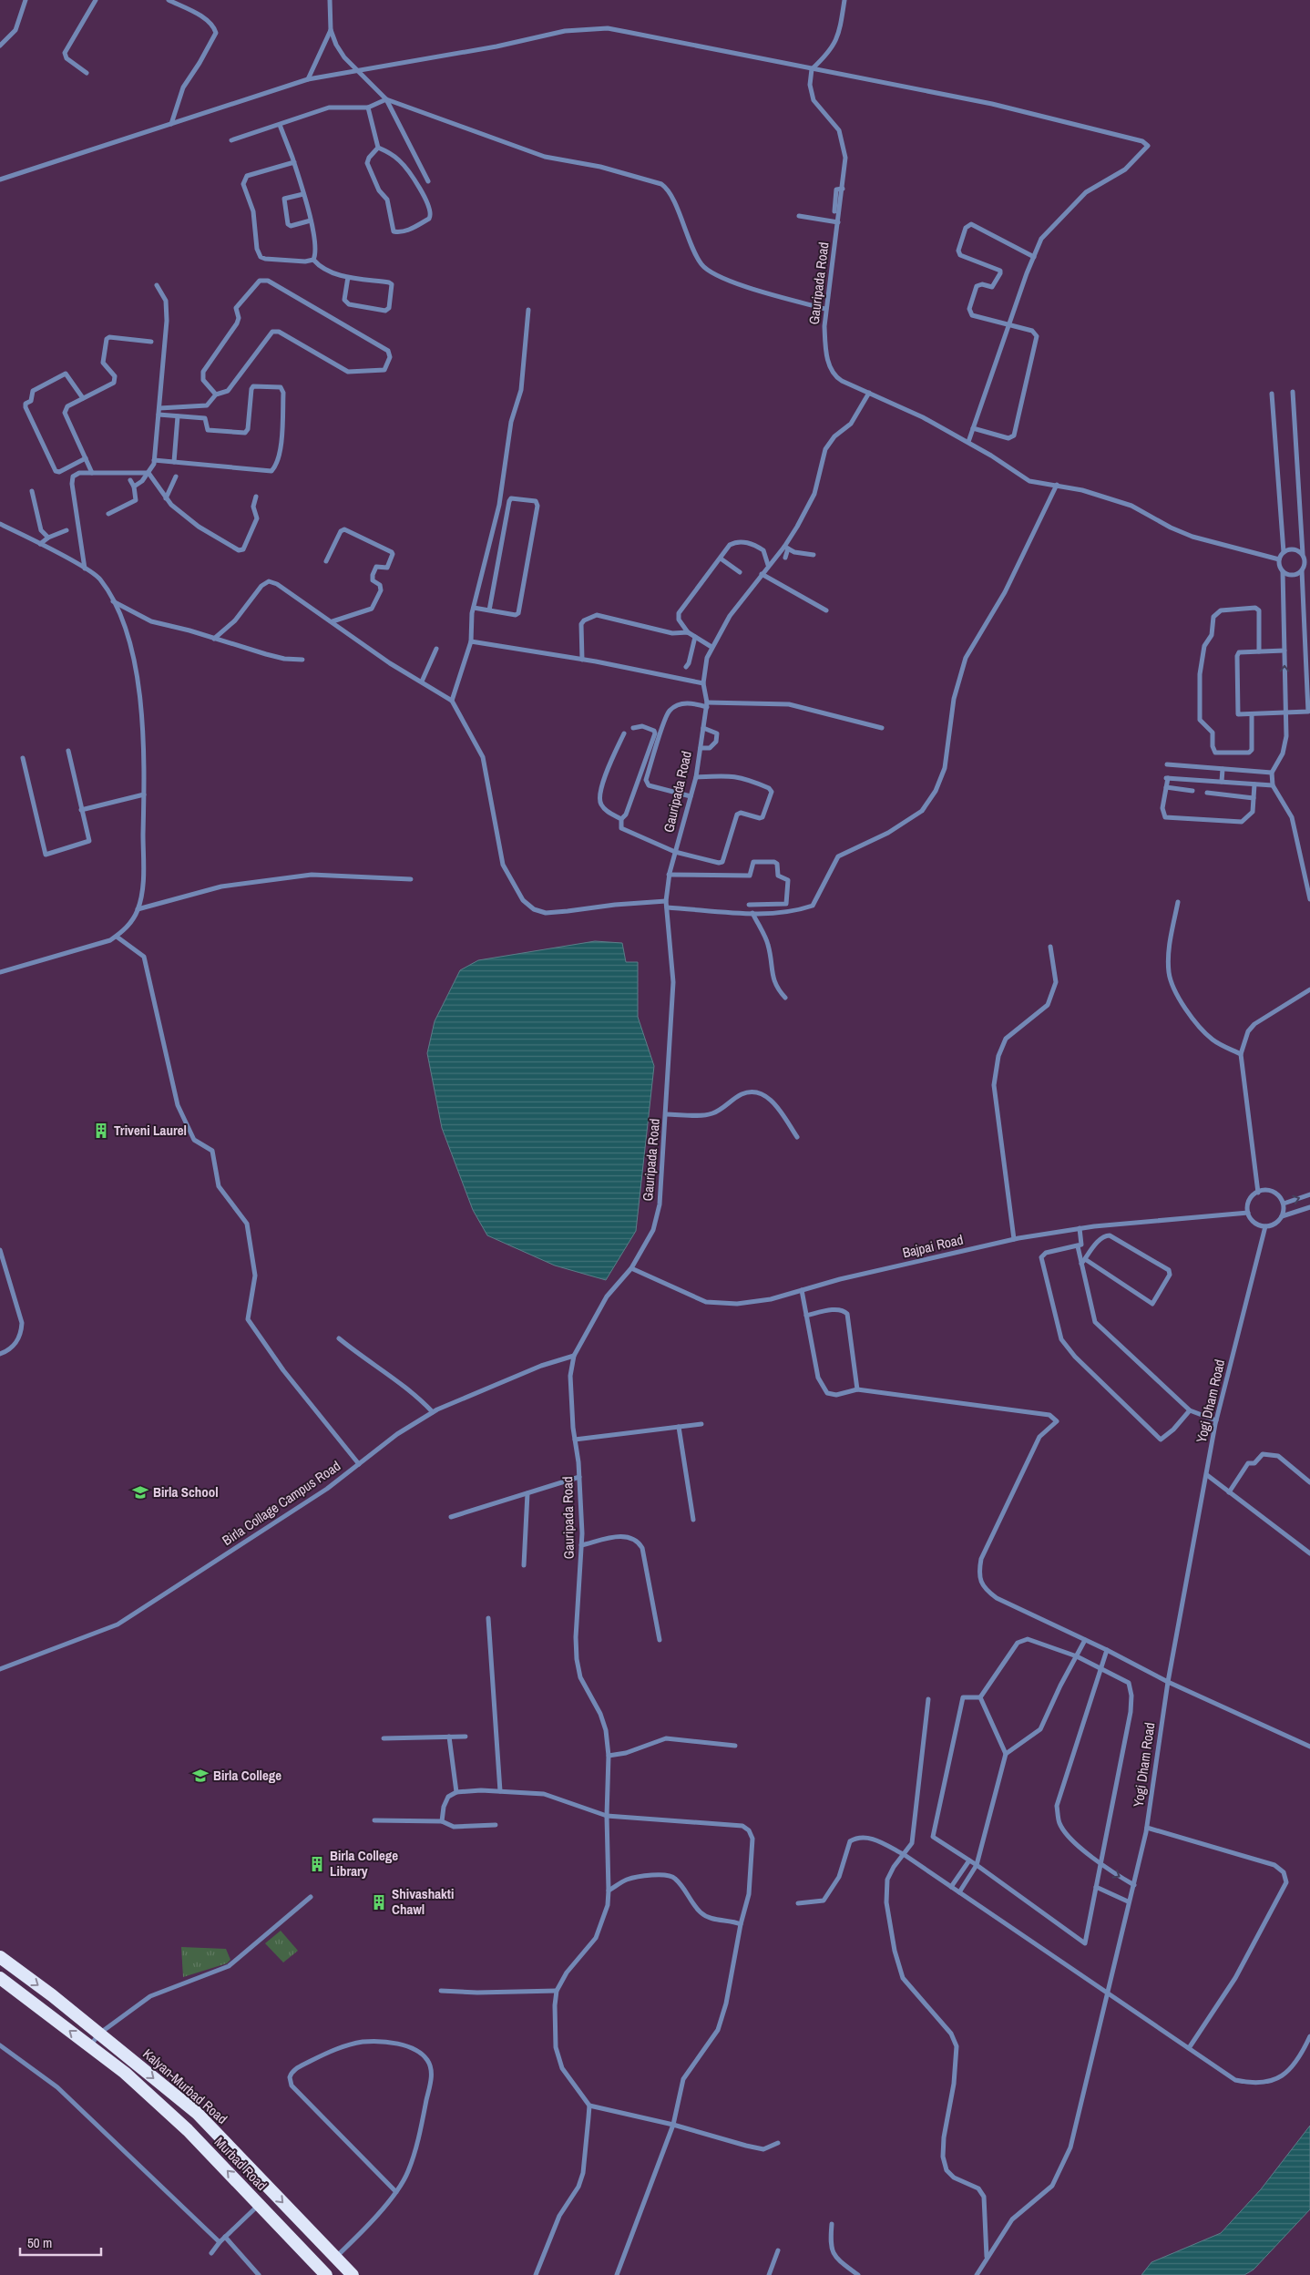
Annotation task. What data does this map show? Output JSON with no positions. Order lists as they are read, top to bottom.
{
  "streets": {
    "highway": ["Kalyan-Murbad Road", "Murbad Road"],
    "street": [
      "Gauripada Road",
      "Bajpai Road",
      "Yogi Dham Road",
      "Birla Collage Campus Road"
    ]
  },
  "crossings": [
    ["Gauripada Road", "Bajpai Road"],
    ["Gauripada Road", "Birla Collage Campus Road"],
    ["Bajpai Road", "Yogi Dham Road"]
  ],
  "one_way": ["Kalyan-Murbad Road", "Murbad Road"],
  "places": {
    "building": ["Triveni Laurel", "Birla College Library", "Shivashakti Chawl"],
    "school or university": ["Birla School", "Birla College"]
  },
  "scale_bar": "50 m"
}
